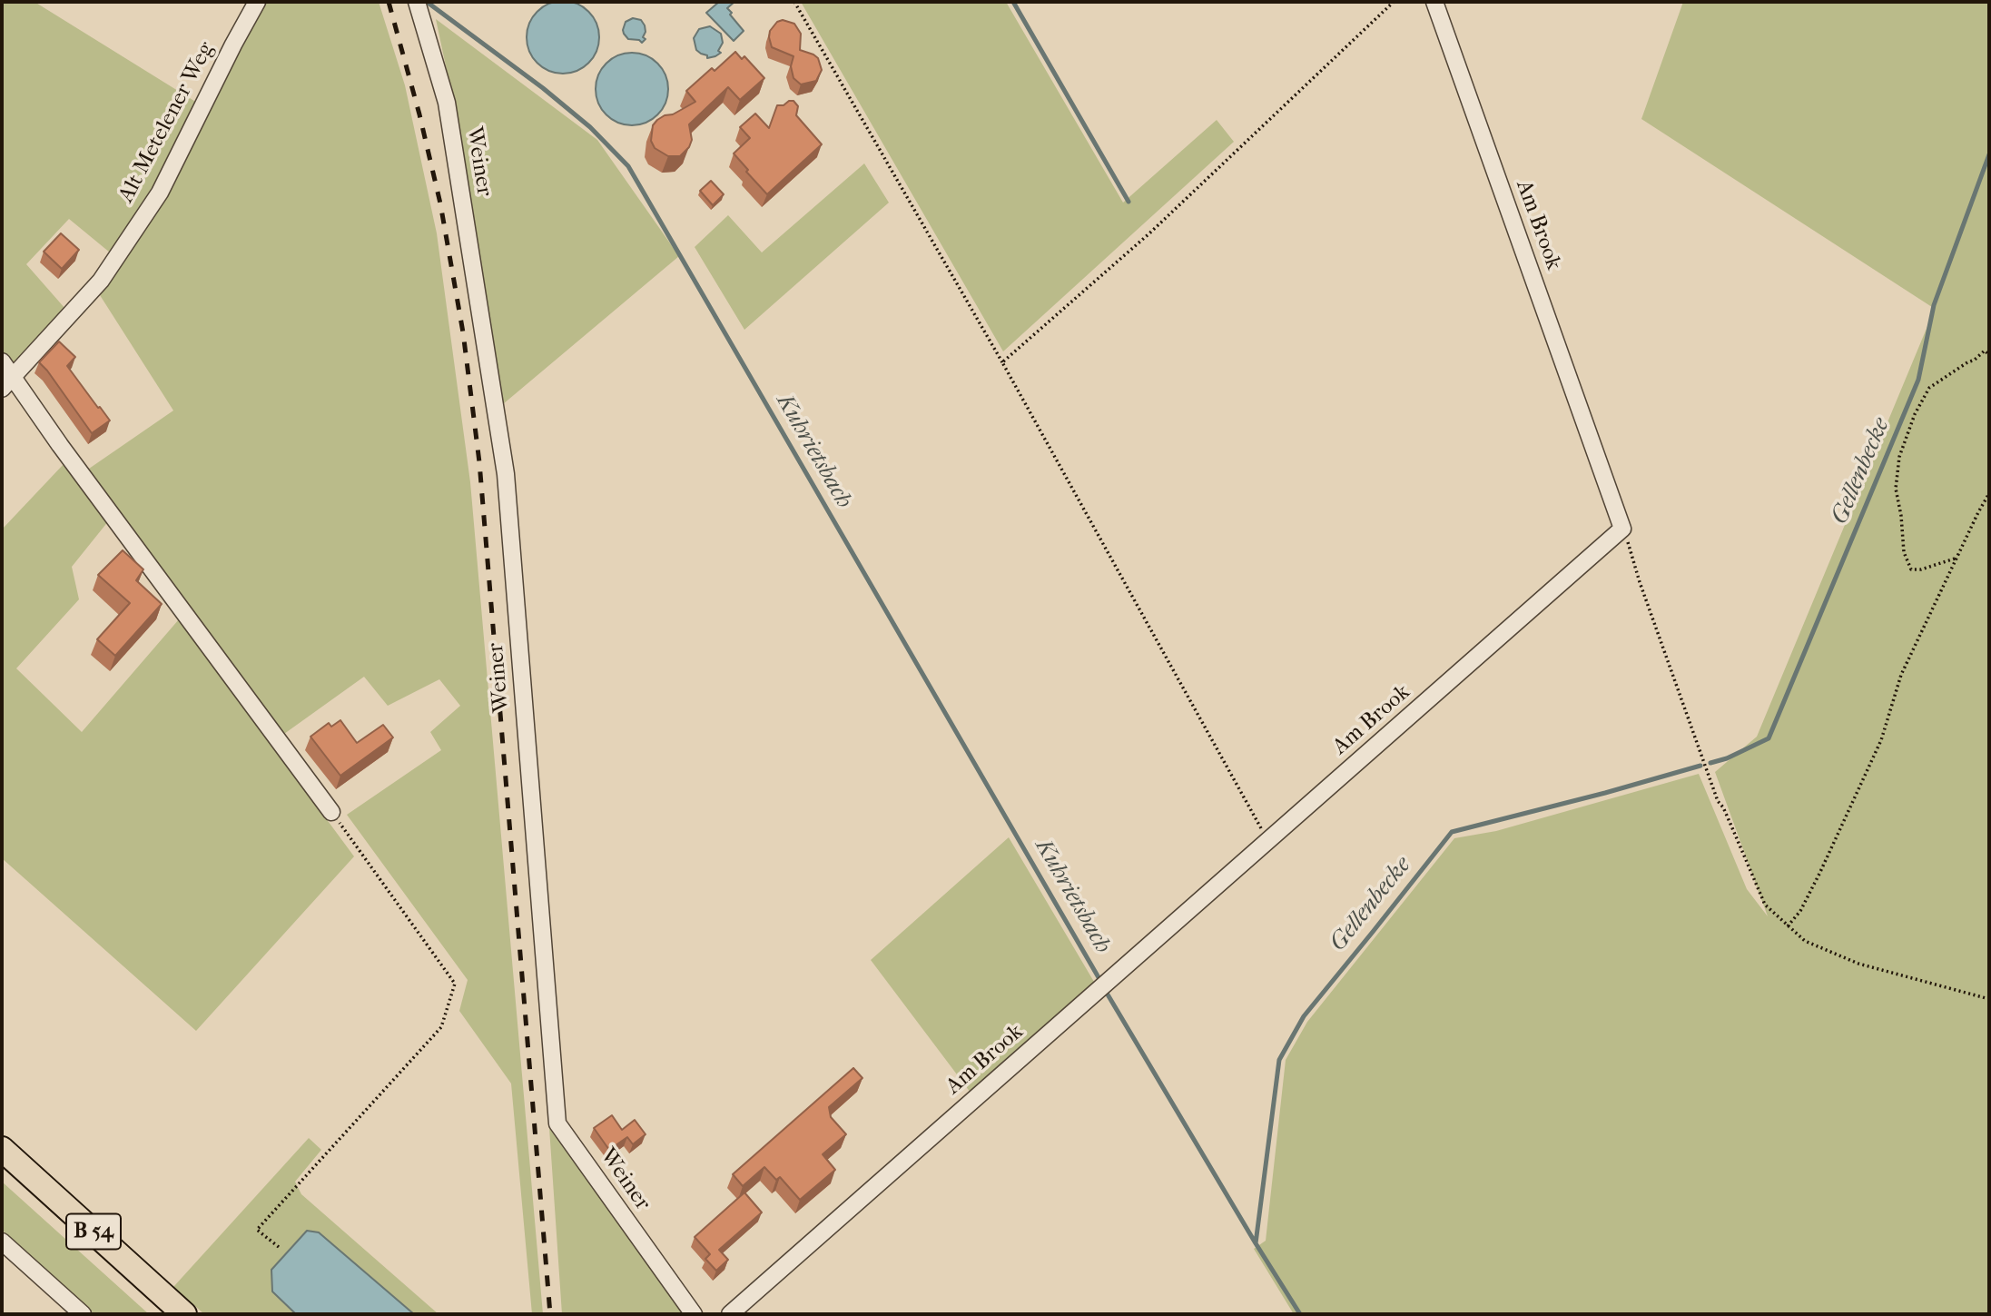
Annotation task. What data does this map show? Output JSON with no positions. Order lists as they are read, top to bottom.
{
  "streets": {
    "highway": ["B 54"],
    "street": ["Alt Metelener Weg", "Weiner", "Am Brook"]
  },
  "water": ["Kuhrietsbach", "Gellenbecke"]
}
